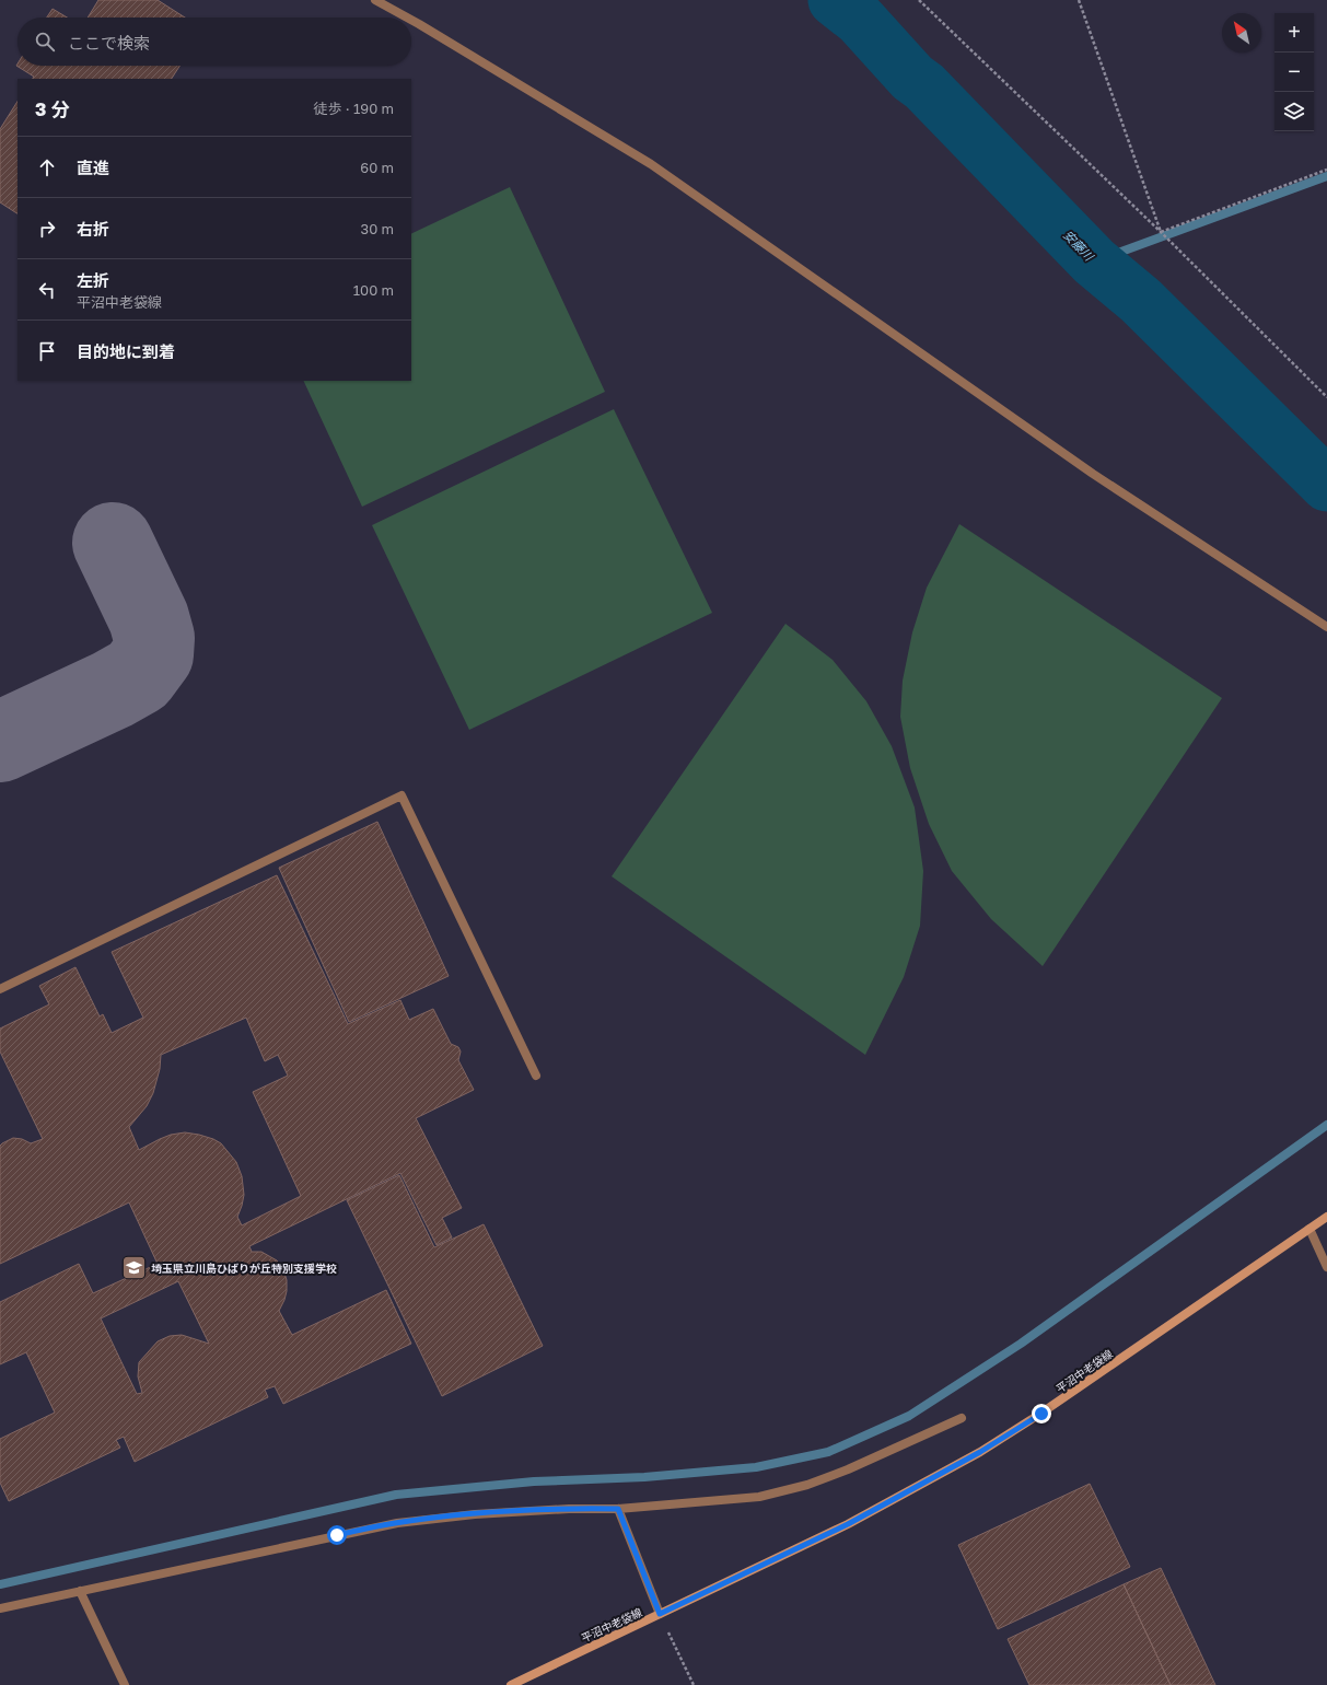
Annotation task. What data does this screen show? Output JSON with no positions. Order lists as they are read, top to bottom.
{
  "streets": {
    "main road": ["平沼中老袋線"]
  },
  "water": ["安藤川"],
  "places": {
    "school or university": ["埼玉県立川島ひばりが丘特別支援学校"]
  },
  "north": "top left",
  "page": {
    "map_buttons": ["+", "−"],
    "search": "ここで検索",
    "heading": ["3 分", "徒歩 · 190 m"],
    "list": [
      ["直進", "60 m"],
      ["右折", "30 m"],
      ["左折", "平沼中老袋線", "100 m"],
      "目的地に到着"
    ]
  }
}
